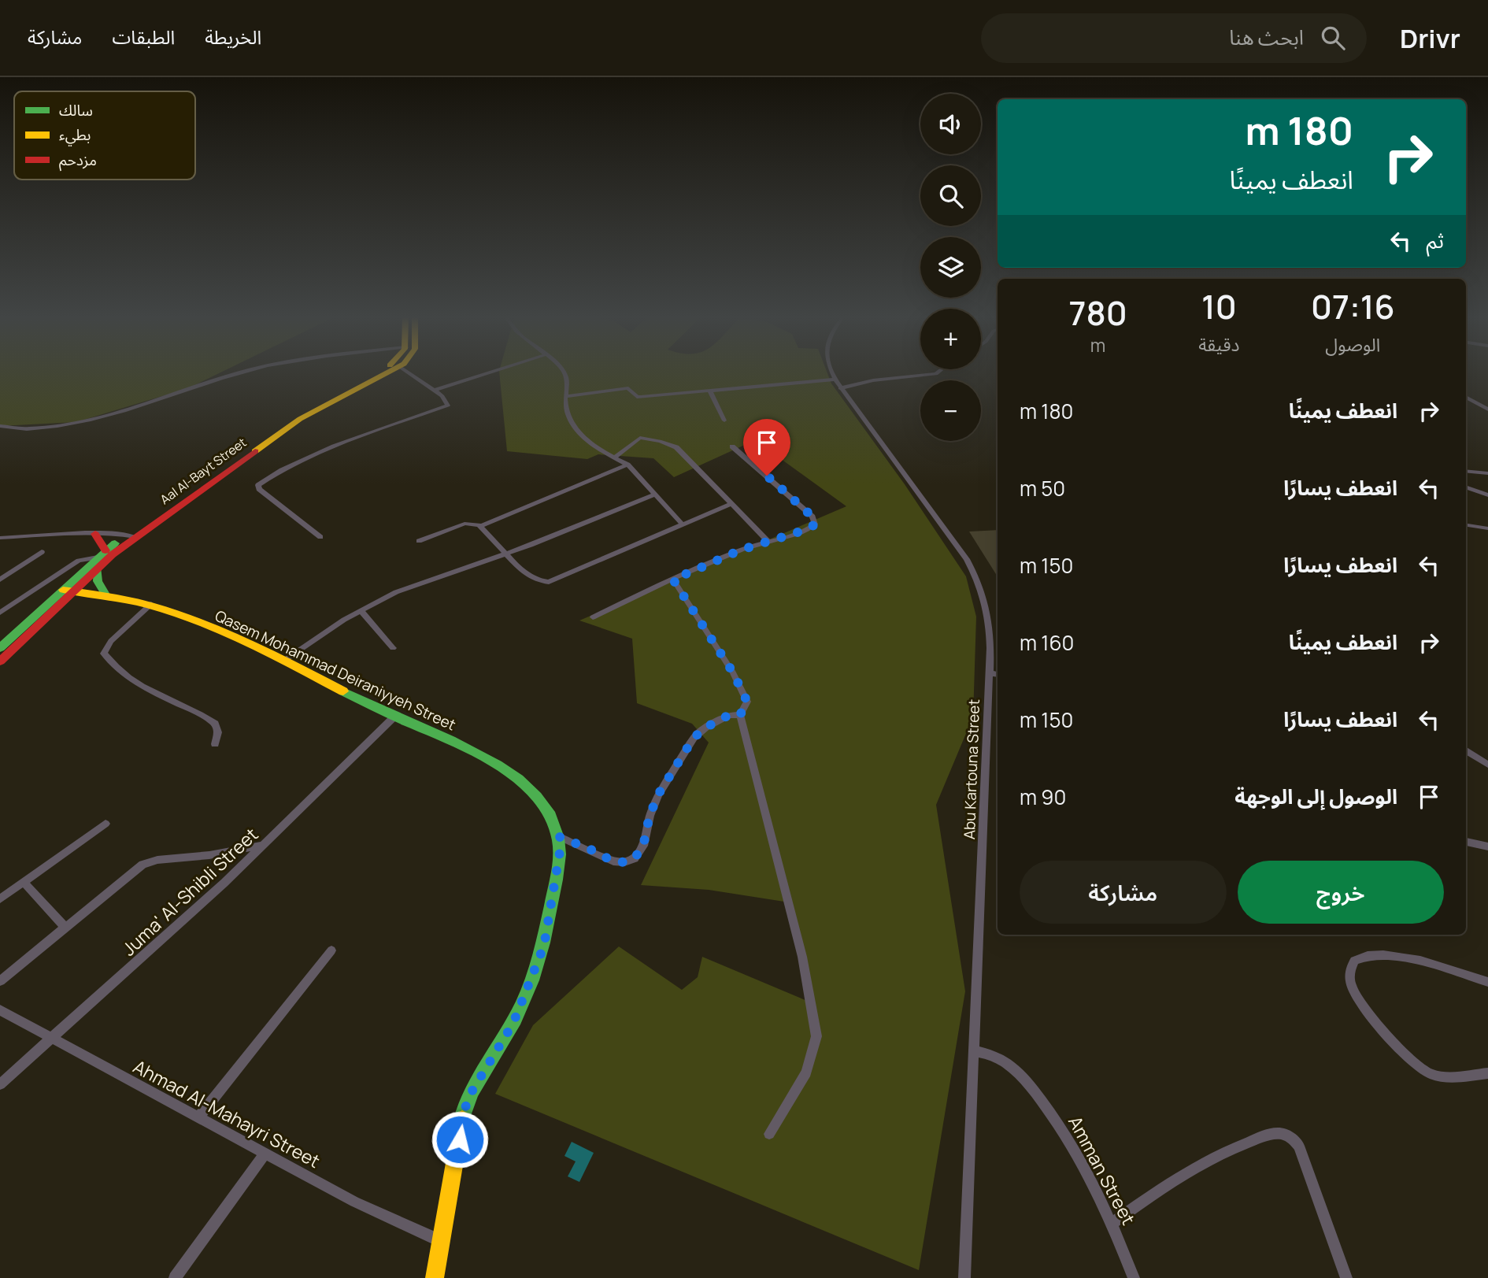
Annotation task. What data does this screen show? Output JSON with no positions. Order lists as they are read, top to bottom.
{
  "streets": {
    "street": [
      "Aal Al-Bayt Street",
      "Qasem Mohammad Deiraniyyeh Street",
      "Abu Kartouna Street",
      "Juma' Al-Shibli Street",
      "Ahmad Al-Mahayri Street",
      "Amman Street"
    ]
  },
  "crossings": [
    ["Aal Al-Bayt Street", "Qasem Mohammad Deiraniyyeh Street"],
    ["Qasem Mohammad Deiraniyyeh Street", "Juma' Al-Shibli Street"],
    ["Abu Kartouna Street", "Amman Street"],
    ["Juma' Al-Shibli Street", "Ahmad Al-Mahayri Street"]
  ],
  "legend": ["سالك", "بطيء", "مزدحم"],
  "page": {
    "header": "Drivr",
    "search": "ابحث هنا",
    "nav": ["الخريطة", "الطبقات", "مشاركة"],
    "map_buttons": ["+", "−"],
    "turn": ["180 m", "انعطف يمينًا"],
    "then": "ثم",
    "eta": [
      "07:16",
      "الوصول",
      "10",
      "دقيقة",
      "780",
      "m"
    ],
    "list": [
      {
        "name": "انعطف يمينًا",
        "value": "180 m"
      },
      {
        "name": "انعطف يسارًا",
        "value": "50 m"
      },
      {
        "name": "انعطف يسارًا",
        "value": "150 m"
      },
      {
        "name": "انعطف يمينًا",
        "value": "160 m"
      },
      {
        "name": "انعطف يسارًا",
        "value": "150 m"
      },
      {
        "name": "الوصول إلى الوجهة",
        "value": "90 m"
      }
    ],
    "buttons": ["خروج", "مشاركة"]
  }
}
